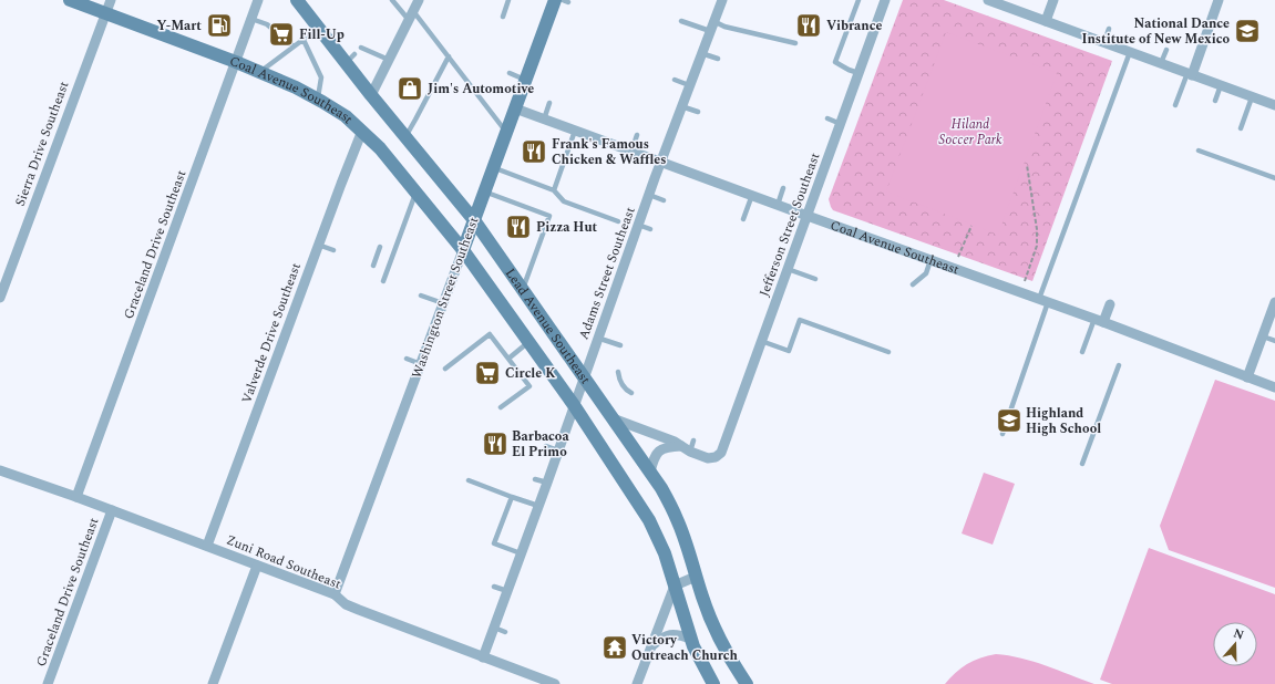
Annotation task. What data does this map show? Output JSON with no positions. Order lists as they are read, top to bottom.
{
  "streets": {
    "main road": ["Coal Avenue Southeast", "Washington Street Southeast", "Lead Avenue Southeast"],
    "street": [
      "Sierra Drive Southeast",
      "Jefferson Street Southeast",
      "Graceland Drive Southeast",
      "Adams Street Southeast",
      "Valverde Drive Southeast",
      "Zuni Road Southeast"
    ]
  },
  "crossings": [
    ["Coal Avenue Southeast", "Sierra Drive Southeast"],
    ["Coal Avenue Southeast", "Jefferson Street Southeast"],
    ["Coal Avenue Southeast", "Graceland Drive Southeast"],
    ["Coal Avenue Southeast", "Adams Street Southeast"],
    ["Coal Avenue Southeast", "Washington Street Southeast"],
    ["Coal Avenue Southeast", "Lead Avenue Southeast"],
    ["Coal Avenue Southeast", "Valverde Drive Southeast"],
    ["Graceland Drive Southeast", "Zuni Road Southeast"],
    ["Adams Street Southeast", "Lead Avenue Southeast"],
    ["Adams Street Southeast", "Zuni Road Southeast"],
    ["Washington Street Southeast", "Lead Avenue Southeast"],
    ["Washington Street Southeast", "Zuni Road Southeast"],
    ["Valverde Drive Southeast", "Zuni Road Southeast"]
  ],
  "parks": ["Hiland Soccer Park"],
  "places": {
    "fuel station": ["Y-Mart"],
    "restaurant": [
      "Vibrance",
      "Frank's Famous Chicken & Waffles",
      "Pizza Hut",
      "Barbacoa El Primo"
    ],
    "school or university": ["National Dance Institute of New Mexico", "Highland High School"],
    "supermarket": ["Fill-Up", "Circle K"],
    "shop": ["Jim's Automotive"],
    "temple": ["Victory Outreach Church"]
  },
  "north": "top"
}
